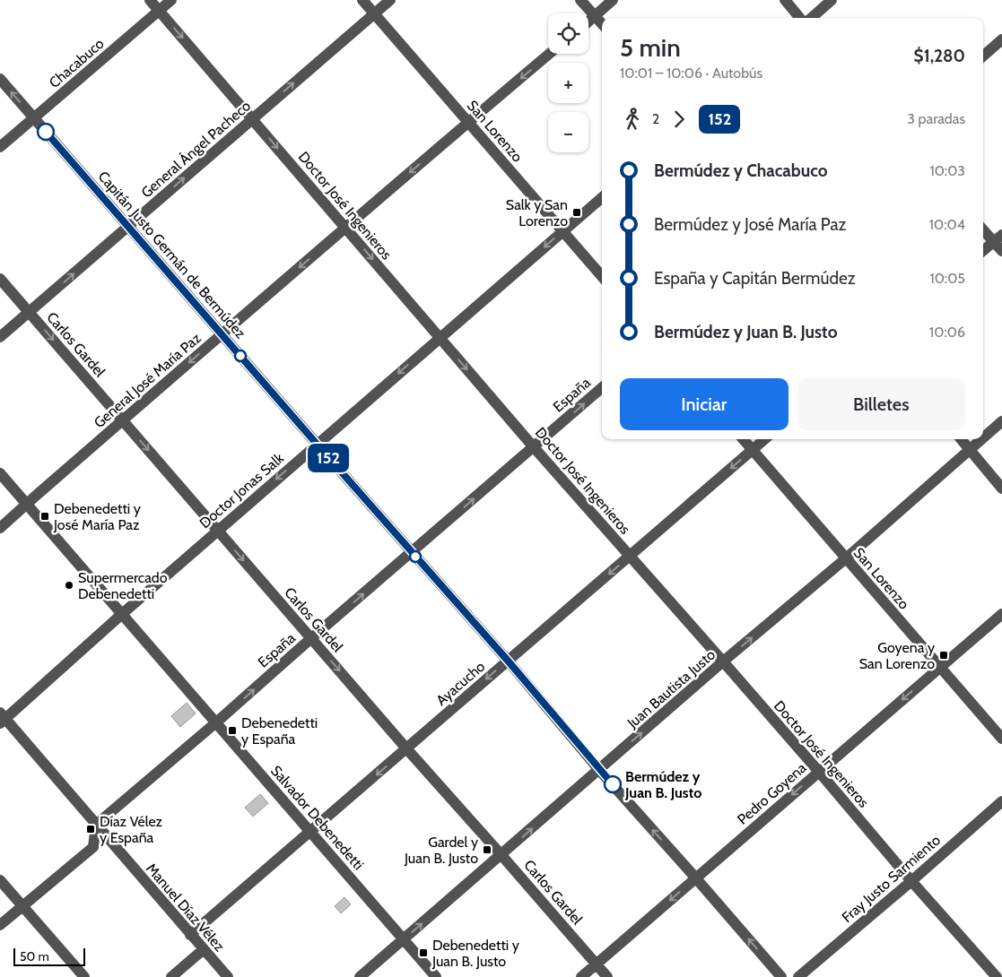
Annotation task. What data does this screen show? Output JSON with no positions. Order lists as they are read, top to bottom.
{
  "streets": {
    "street": [
      "Chacabuco",
      "San Lorenzo",
      "General Ángel Pacheco",
      "Doctor José Ingenieros",
      "Capitán Justo Germán de Bermúdez",
      "Carlos Gardel",
      "General José María Paz",
      "España",
      "Doctor Jonas Salk",
      "Ayacucho",
      "Juan Bautista Justo",
      "Pedro Goyena",
      "Salvador Debenedetti",
      "Fray Justo Sarmiento",
      "Manuel Díaz Vélez"
    ]
  },
  "crossings": [
    ["Chacabuco", "Doctor José Ingenieros"],
    ["Chacabuco", "Capitán Justo Germán de Bermúdez"],
    ["San Lorenzo", "General Ángel Pacheco"],
    ["San Lorenzo", "General José María Paz"],
    ["San Lorenzo", "Doctor Jonas Salk"],
    ["San Lorenzo", "Ayacucho"],
    ["San Lorenzo", "Juan Bautista Justo"],
    ["San Lorenzo", "Pedro Goyena"],
    ["General Ángel Pacheco", "Doctor José Ingenieros"],
    ["General Ángel Pacheco", "Capitán Justo Germán de Bermúdez"],
    ["General Ángel Pacheco", "Carlos Gardel"],
    ["Doctor José Ingenieros", "General José María Paz"],
    ["Doctor José Ingenieros", "España"],
    ["Doctor José Ingenieros", "Doctor Jonas Salk"],
    ["Doctor José Ingenieros", "Ayacucho"],
    ["Doctor José Ingenieros", "Juan Bautista Justo"],
    ["Doctor José Ingenieros", "Pedro Goyena"],
    ["Doctor José Ingenieros", "Fray Justo Sarmiento"],
    ["Capitán Justo Germán de Bermúdez", "General José María Paz"],
    ["Capitán Justo Germán de Bermúdez", "España"],
    ["Capitán Justo Germán de Bermúdez", "Doctor Jonas Salk"],
    ["Capitán Justo Germán de Bermúdez", "Ayacucho"],
    ["Capitán Justo Germán de Bermúdez", "Juan Bautista Justo"],
    ["Capitán Justo Germán de Bermúdez", "Pedro Goyena"],
    ["Carlos Gardel", "General José María Paz"],
    ["Carlos Gardel", "España"],
    ["Carlos Gardel", "Doctor Jonas Salk"],
    ["Carlos Gardel", "Ayacucho"],
    ["Carlos Gardel", "Juan Bautista Justo"],
    ["Carlos Gardel", "Pedro Goyena"],
    ["General José María Paz", "Salvador Debenedetti"],
    ["España", "Salvador Debenedetti"],
    ["España", "Manuel Díaz Vélez"],
    ["Doctor Jonas Salk", "Salvador Debenedetti"],
    ["Doctor Jonas Salk", "Manuel Díaz Vélez"],
    ["Ayacucho", "Salvador Debenedetti"],
    ["Ayacucho", "Manuel Díaz Vélez"],
    ["Juan Bautista Justo", "Salvador Debenedetti"]
  ],
  "one_way": [
    "General Ángel Pacheco",
    "Doctor José Ingenieros",
    "Carlos Gardel",
    "General José María Paz",
    "España",
    "Doctor Jonas Salk",
    "Ayacucho",
    "Juan Bautista Justo",
    "Pedro Goyena"
  ],
  "places": {
    "transit": [
      "Salk y San Lorenzo",
      "Debenedetti y José María Paz",
      "Goyena y San Lorenzo",
      "Debenedetti y España",
      "Díaz Vélez y España",
      "Gardel y Juan B. Justo",
      "Debenedetti y Juan B. Justo"
    ],
    "other": ["Supermercado Debenedetti", "Bermúdez y Juan B. Justo"]
  },
  "lines": ["bus line 152"],
  "scale_bar": "50 m",
  "page": {
    "on_map": "152",
    "map_buttons": ["+", "−"],
    "heading": ["5 min", "10:01 – 10:06 · Autobús", "$1,280"],
    "legs": ["2", "152", "3 paradas"],
    "list": [
      {
        "name": "Bermúdez y Chacabuco",
        "value": "10:03"
      },
      {
        "name": "Bermúdez y José María Paz",
        "value": "10:04"
      },
      {
        "name": "España y Capitán Bermúdez",
        "value": "10:05"
      },
      {
        "name": "Bermúdez y Juan B. Justo",
        "value": "10:06"
      }
    ],
    "buttons": ["Iniciar", "Billetes"],
    "scale": "50 m"
  }
}
